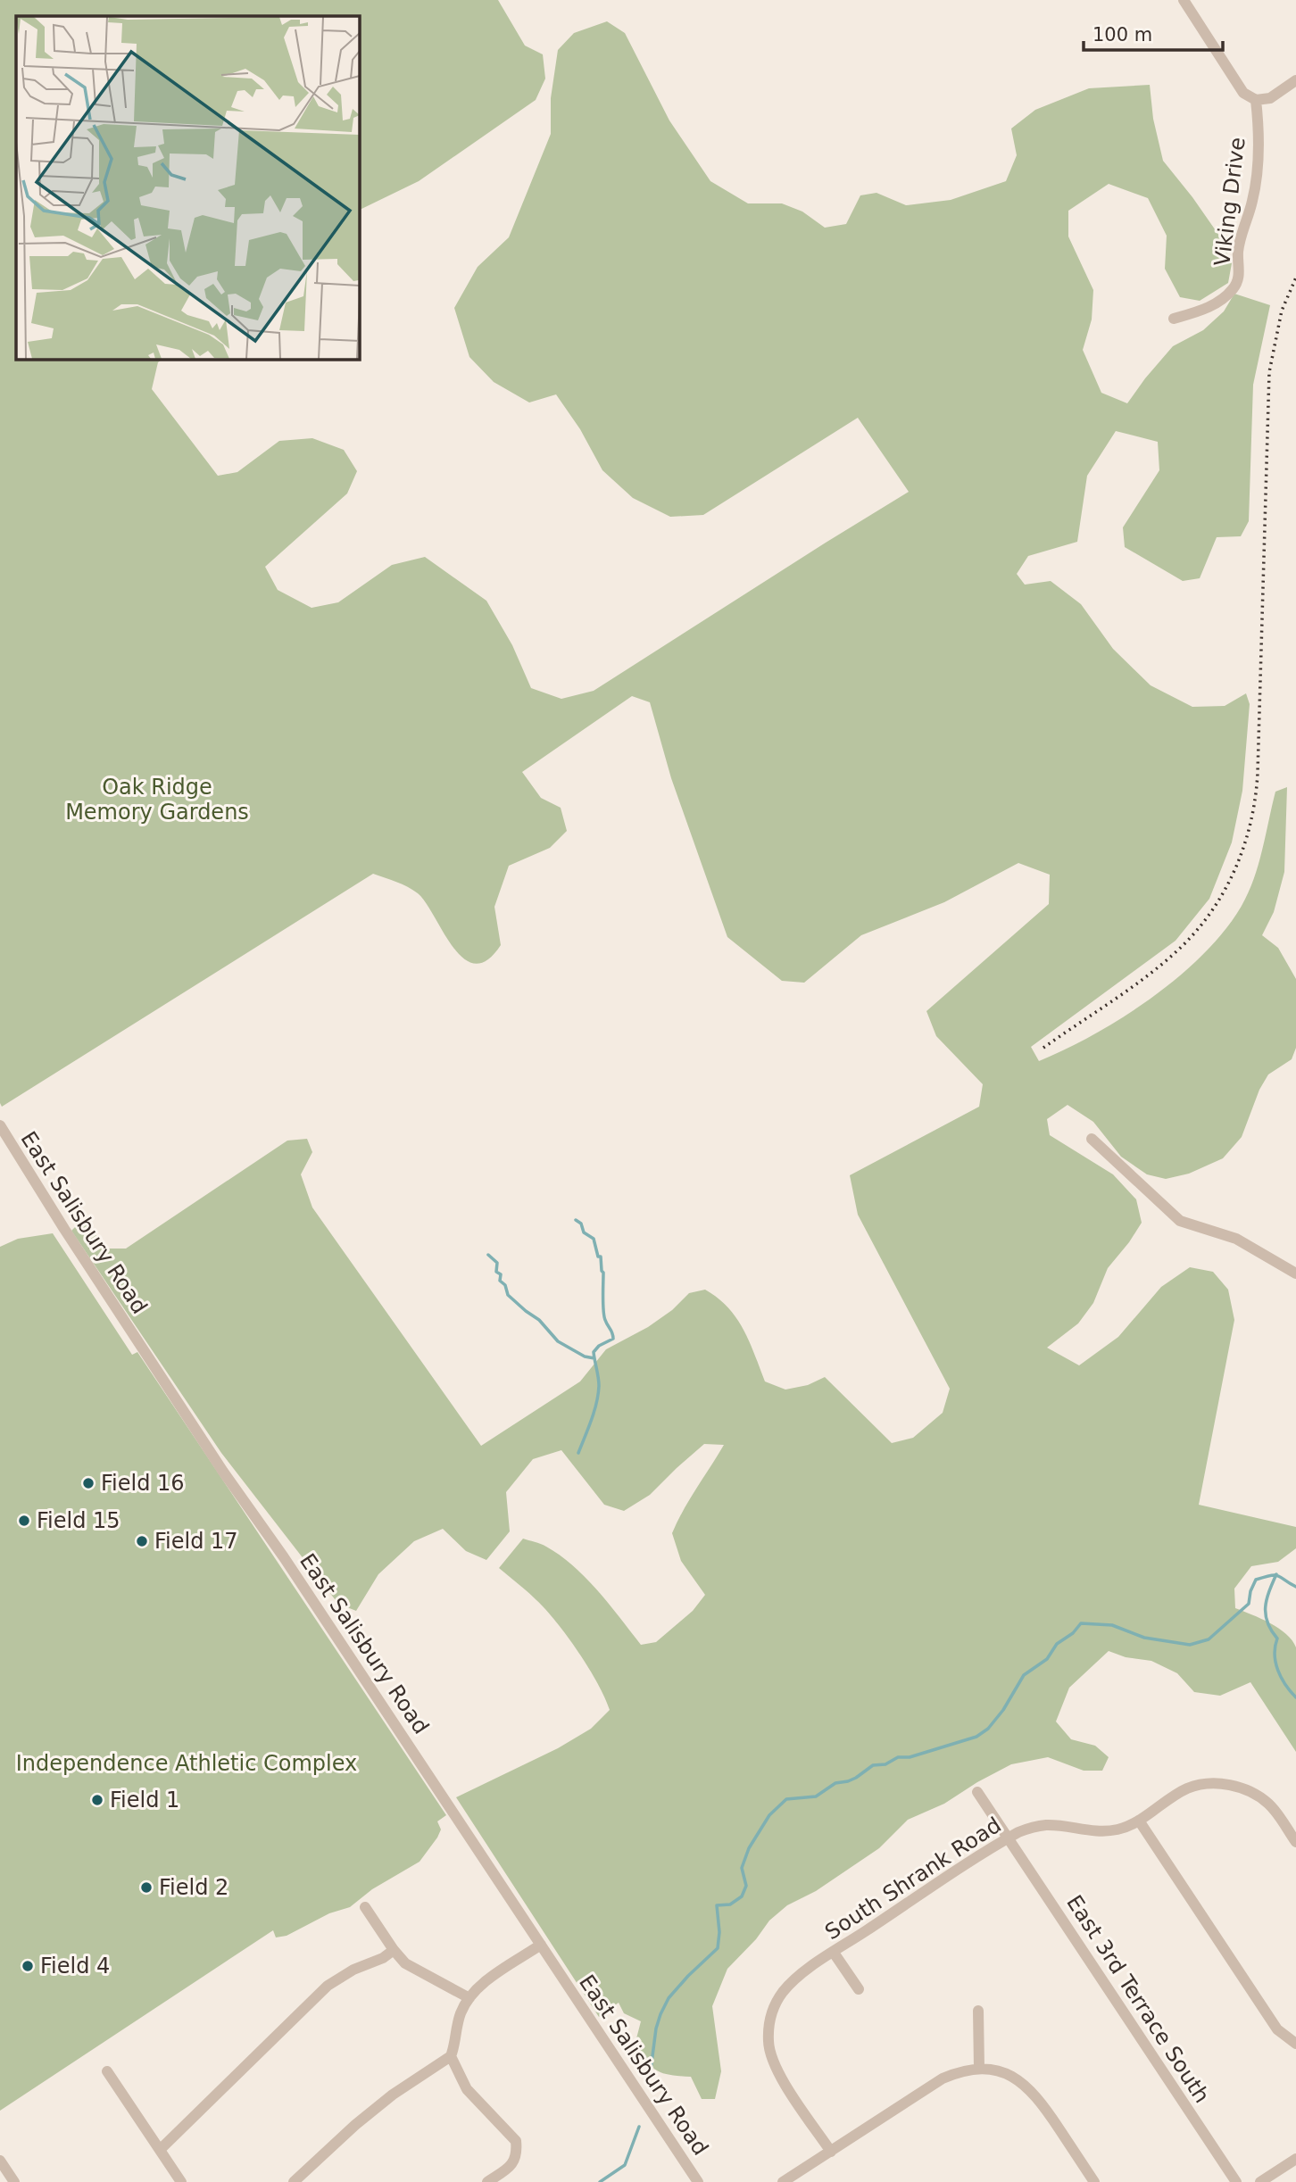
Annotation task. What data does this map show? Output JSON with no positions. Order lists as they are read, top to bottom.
{
  "streets": {
    "street": [
      "Viking Drive",
      "East Salisbury Road",
      "South Shrank Road",
      "East 3rd Terrace South"
    ]
  },
  "crossings": [
    ["South Shrank Road", "East 3rd Terrace South"]
  ],
  "parks": ["Oak Ridge Memory Gardens", "Independence Athletic Complex"],
  "places": [
    "Field 16",
    "Field 15",
    "Field 17",
    "Field 1",
    "Field 2",
    "Field 4"
  ],
  "scale_bar": "100 m"
}
